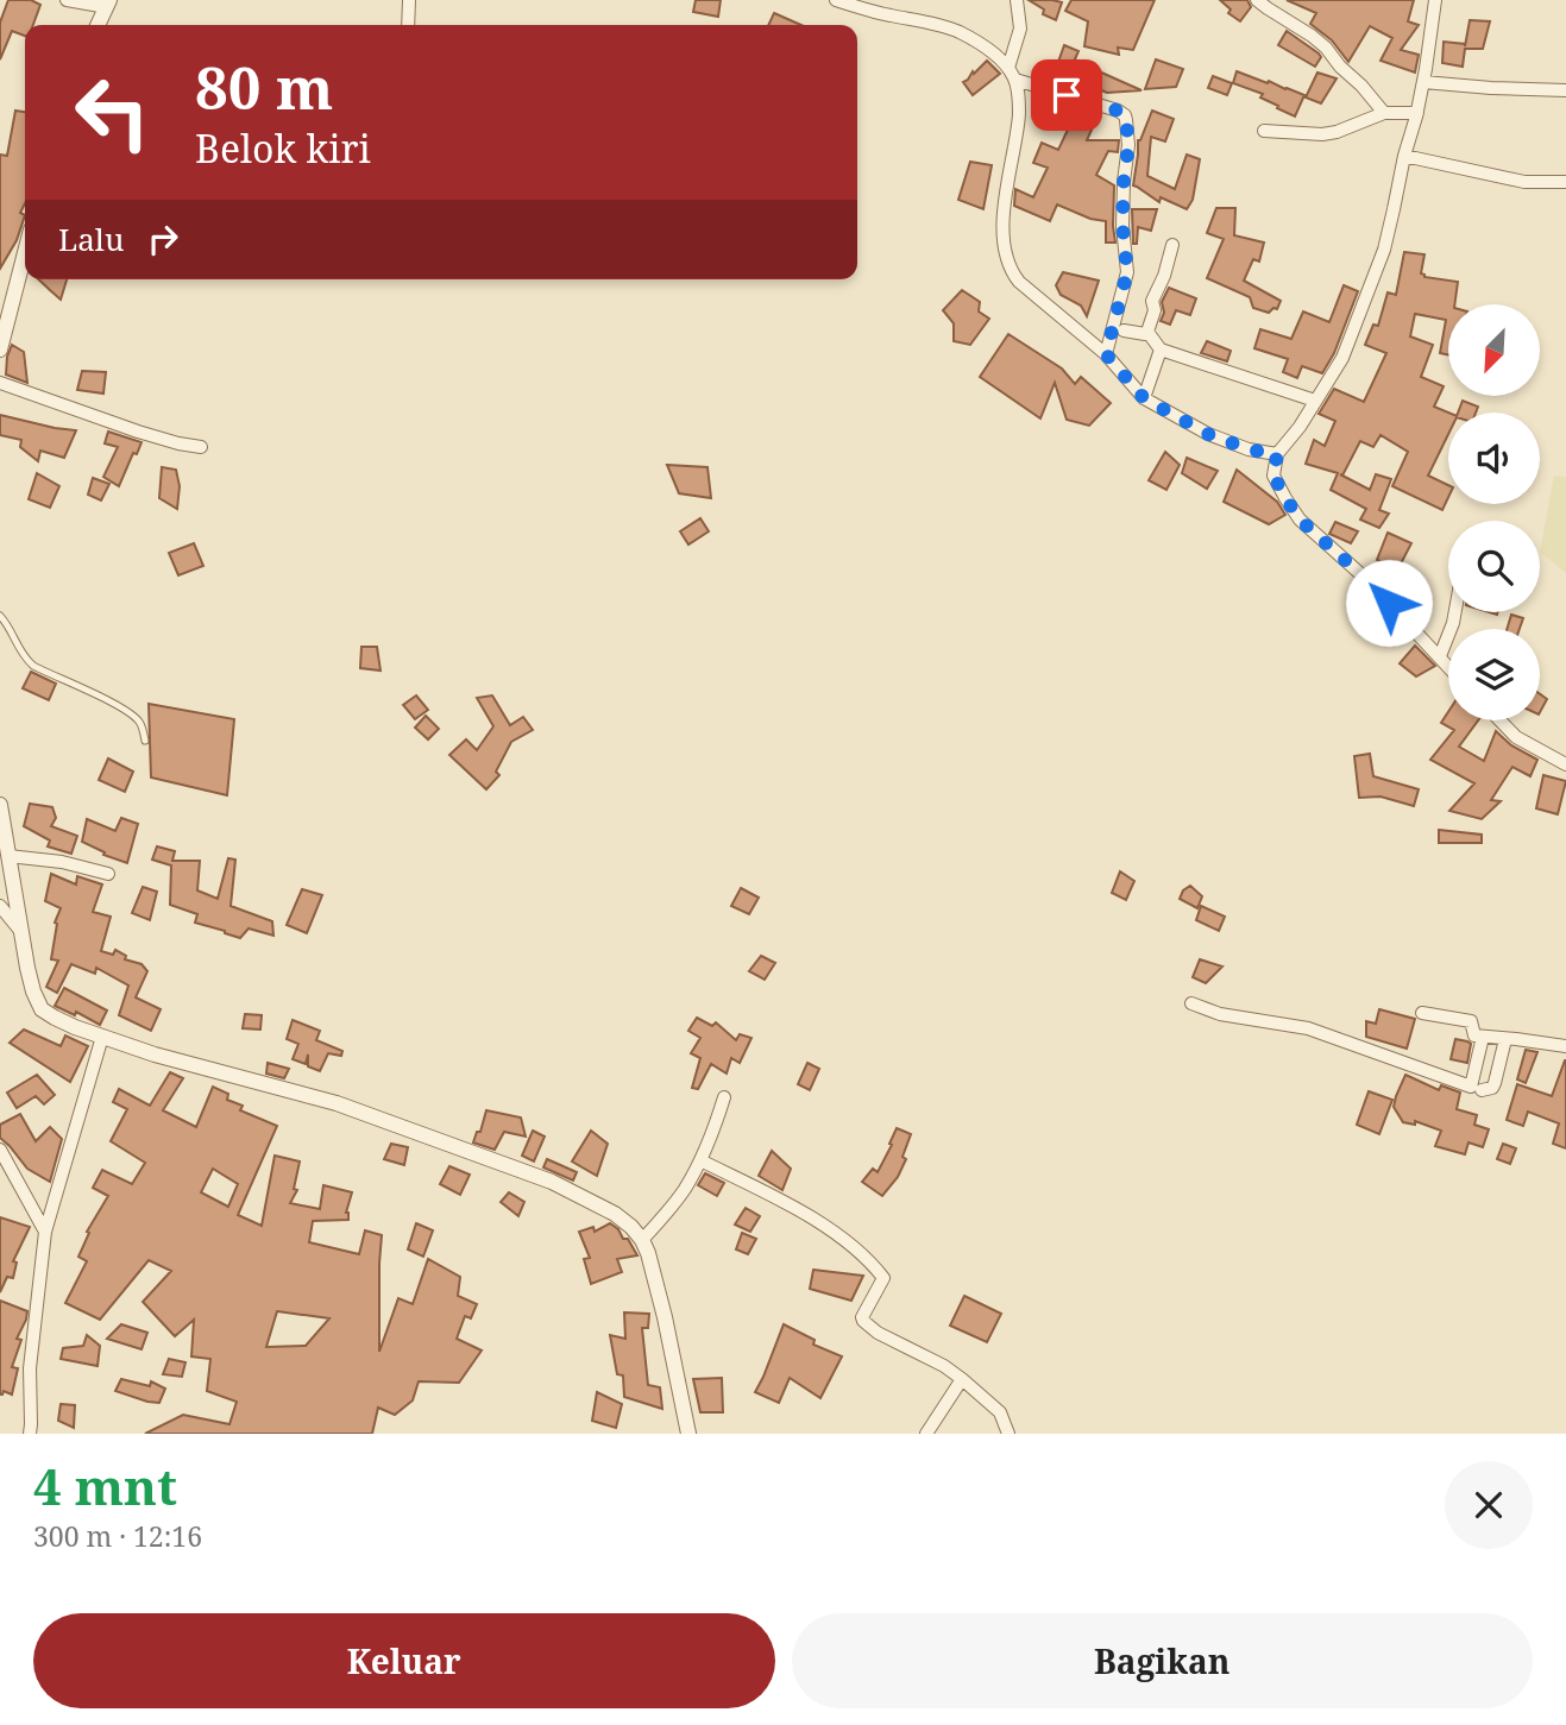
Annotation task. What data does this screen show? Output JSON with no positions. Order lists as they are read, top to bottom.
{
  "north": "bottom left",
  "page": {
    "turn": ["80 m", "Belok kiri"],
    "then": "Lalu",
    "heading": ["4 mnt", "300 m · 12:16"],
    "buttons": ["Keluar", "Bagikan"]
  }
}
